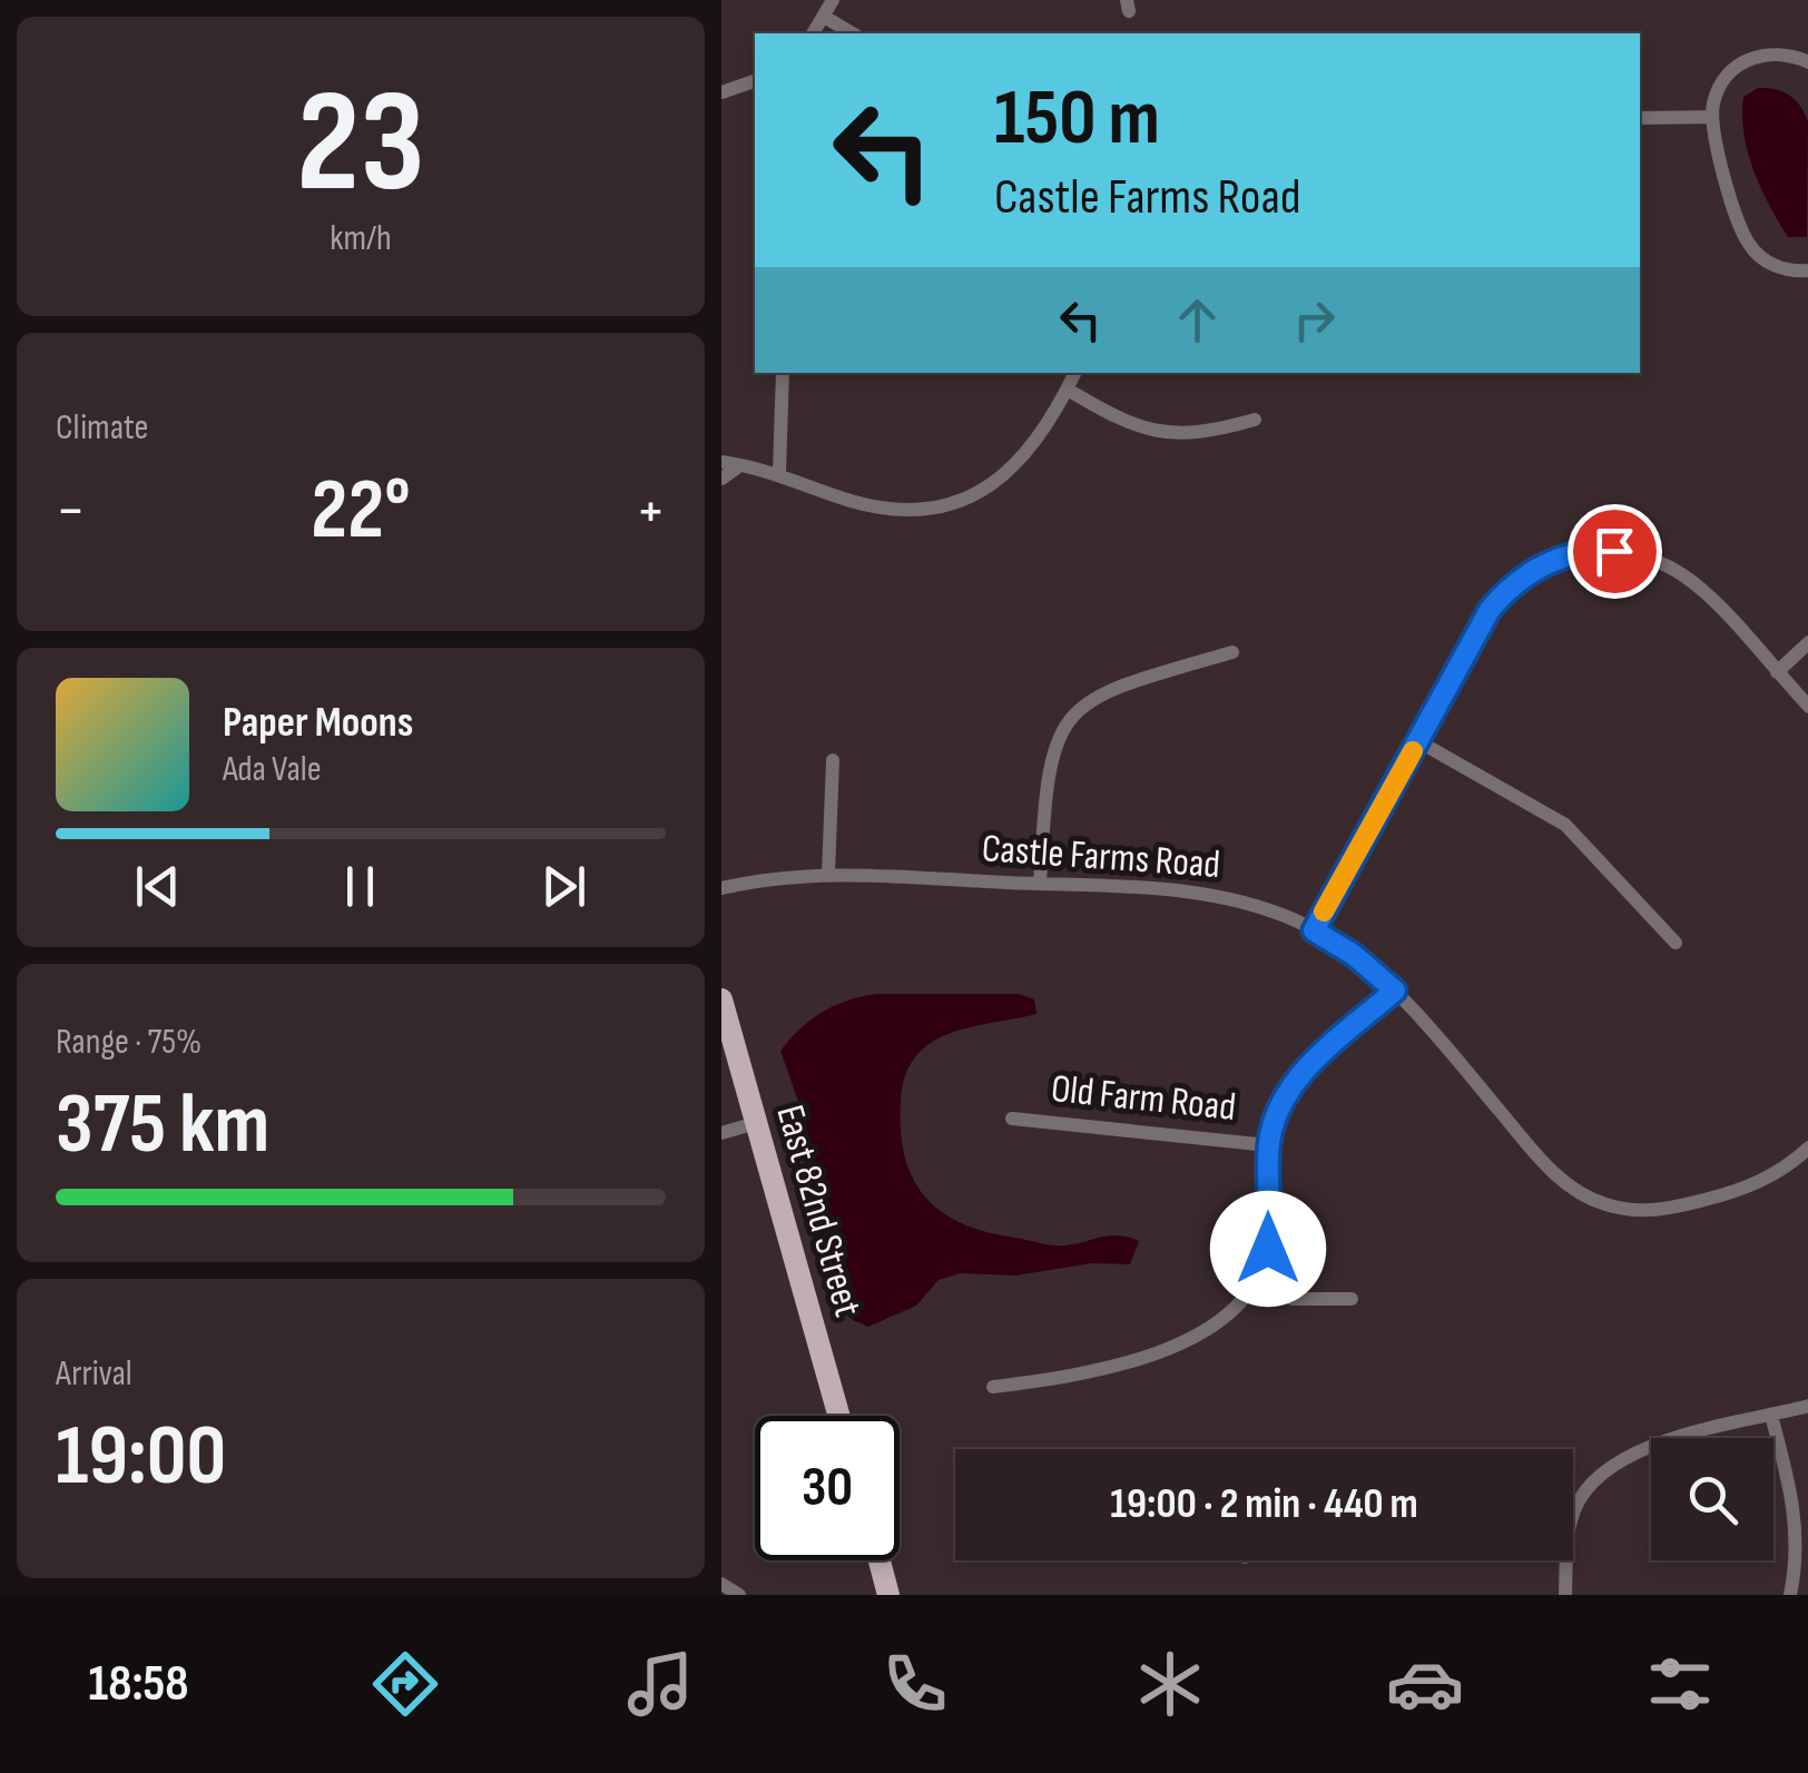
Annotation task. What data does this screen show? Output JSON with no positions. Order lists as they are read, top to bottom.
{
  "streets": {
    "main road": ["East 82nd Street"],
    "street": ["Castle Farms Road", "Old Farm Road"]
  },
  "page": {
    "tile": [
      ["23", "km/h"],
      "Climate",
      ["Range · 75%", "375 km"],
      ["Arrival", "19:00"]
    ],
    "turn": ["150 m", "Castle Farms Road"],
    "heat": ["−", "22°", "+"],
    "song": ["Paper Moons", "Ada Vale"],
    "limit": "30",
    "trip": "19:00 · 2 min · 440 m",
    "tabs": "18:58"
  }
}
